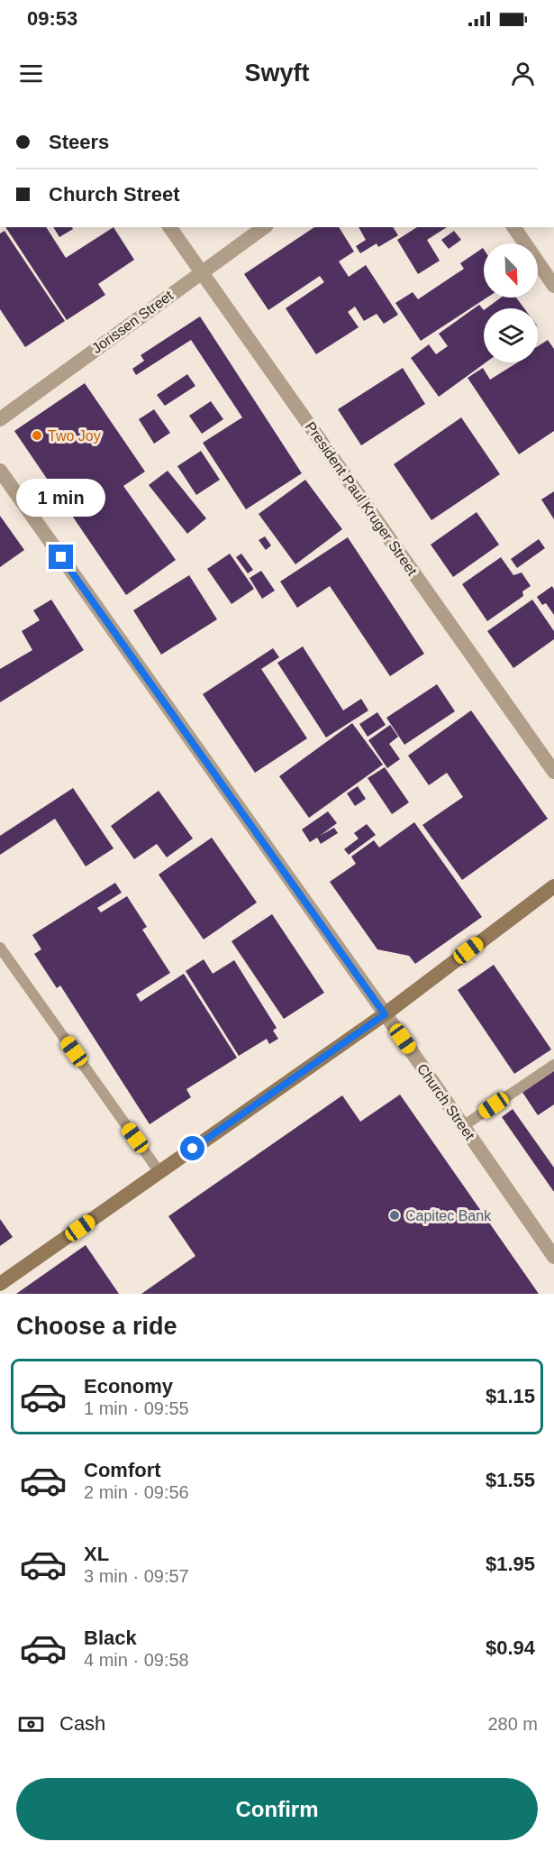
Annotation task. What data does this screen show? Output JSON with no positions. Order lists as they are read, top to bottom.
{
  "streets": {
    "street": ["Jorissen Street", "President Paul Kruger Street", "Church Street"]
  },
  "crossings": [
    ["Jorissen Street", "President Paul Kruger Street"]
  ],
  "places": ["Two Joy", "Capitec Bank"],
  "north": "bottom right",
  "page": {
    "status": "09:53",
    "header": "Swyft",
    "banner": ["Steers", "Church Street"],
    "bubble": "1 min",
    "heading": "Choose a ride",
    "list": [
      {
        "name": "Economy",
        "note": "1 min · 09:55",
        "value": "$1.15"
      },
      {
        "name": "Comfort",
        "note": "2 min · 09:56",
        "value": "$1.55"
      },
      {
        "name": "XL",
        "note": "3 min · 09:57",
        "value": "$1.95"
      },
      {
        "name": "Black",
        "note": "4 min · 09:58",
        "value": "$0.94"
      }
    ],
    "pay": ["Cash", "280 m"],
    "buttons": "Confirm"
  }
}
